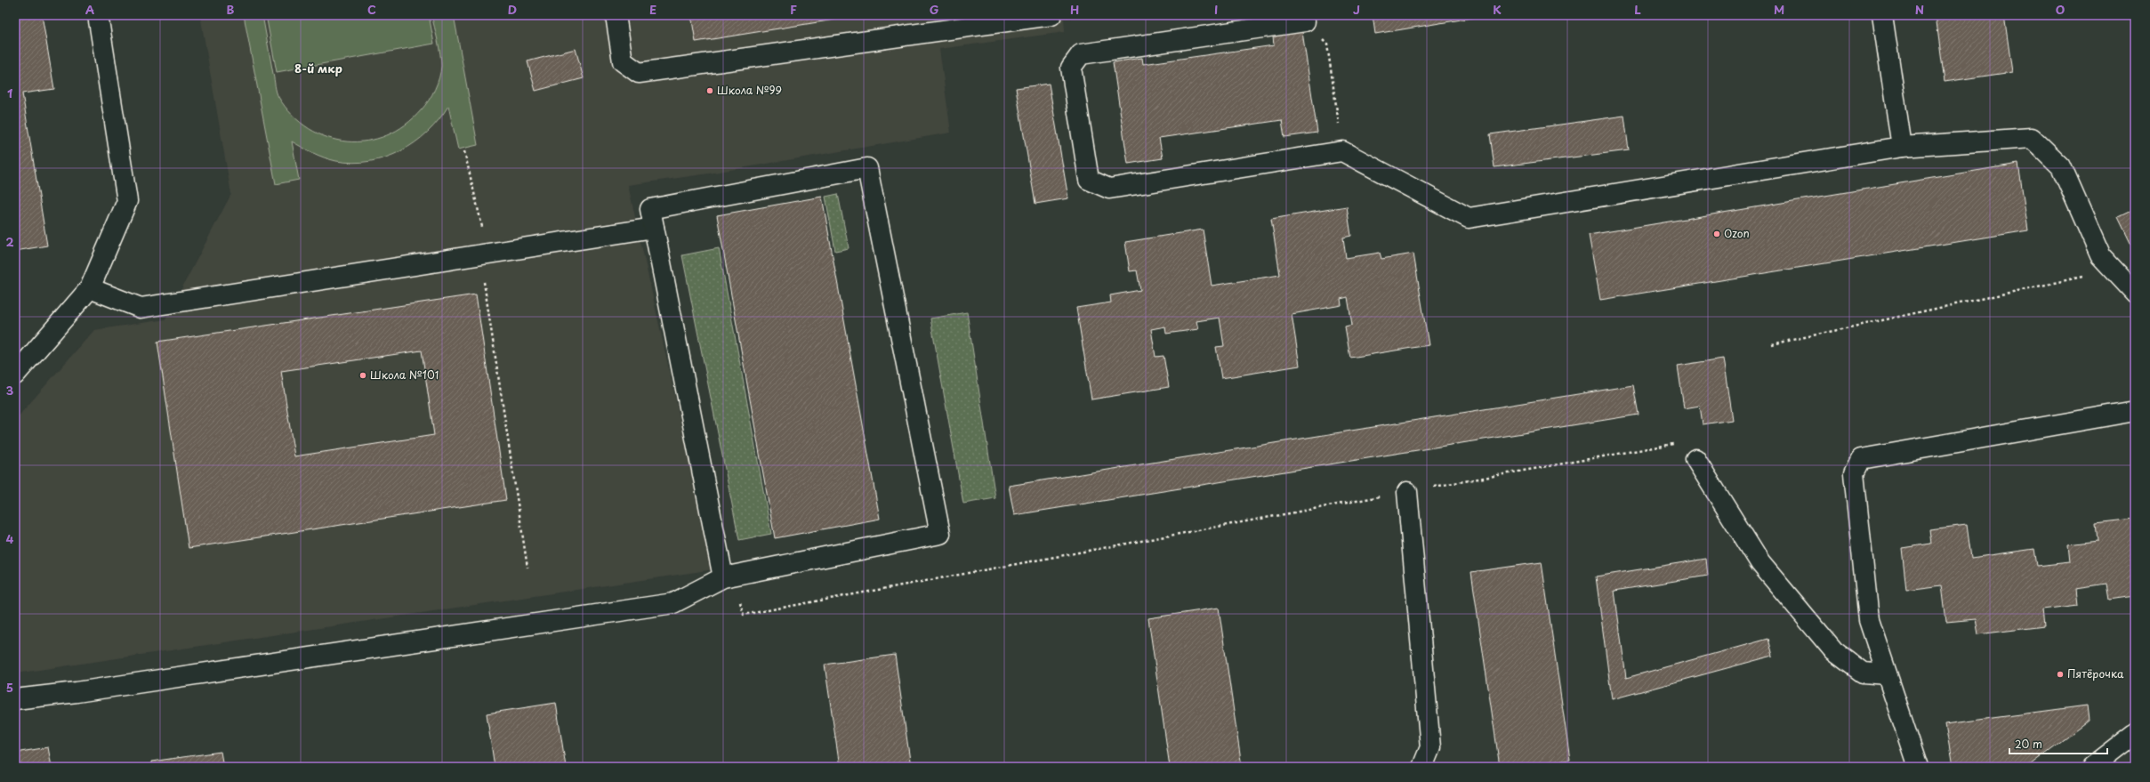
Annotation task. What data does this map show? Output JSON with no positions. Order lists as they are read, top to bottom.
{
  "districts": ["8-й мкр"],
  "places": [
    "Школа №99",
    "Ozon",
    "Школа №101",
    "Пятёрочка"
  ],
  "scale_bar": "20 m",
  "grid": {
    "columns": [
      "A",
      "B",
      "C",
      "D",
      "E",
      "F",
      "G",
      "H",
      "I",
      "J",
      "K",
      "L",
      "M",
      "N",
      "O"
    ],
    "rows": [
      "1",
      "2",
      "3",
      "4",
      "5"
    ]
  }
}
